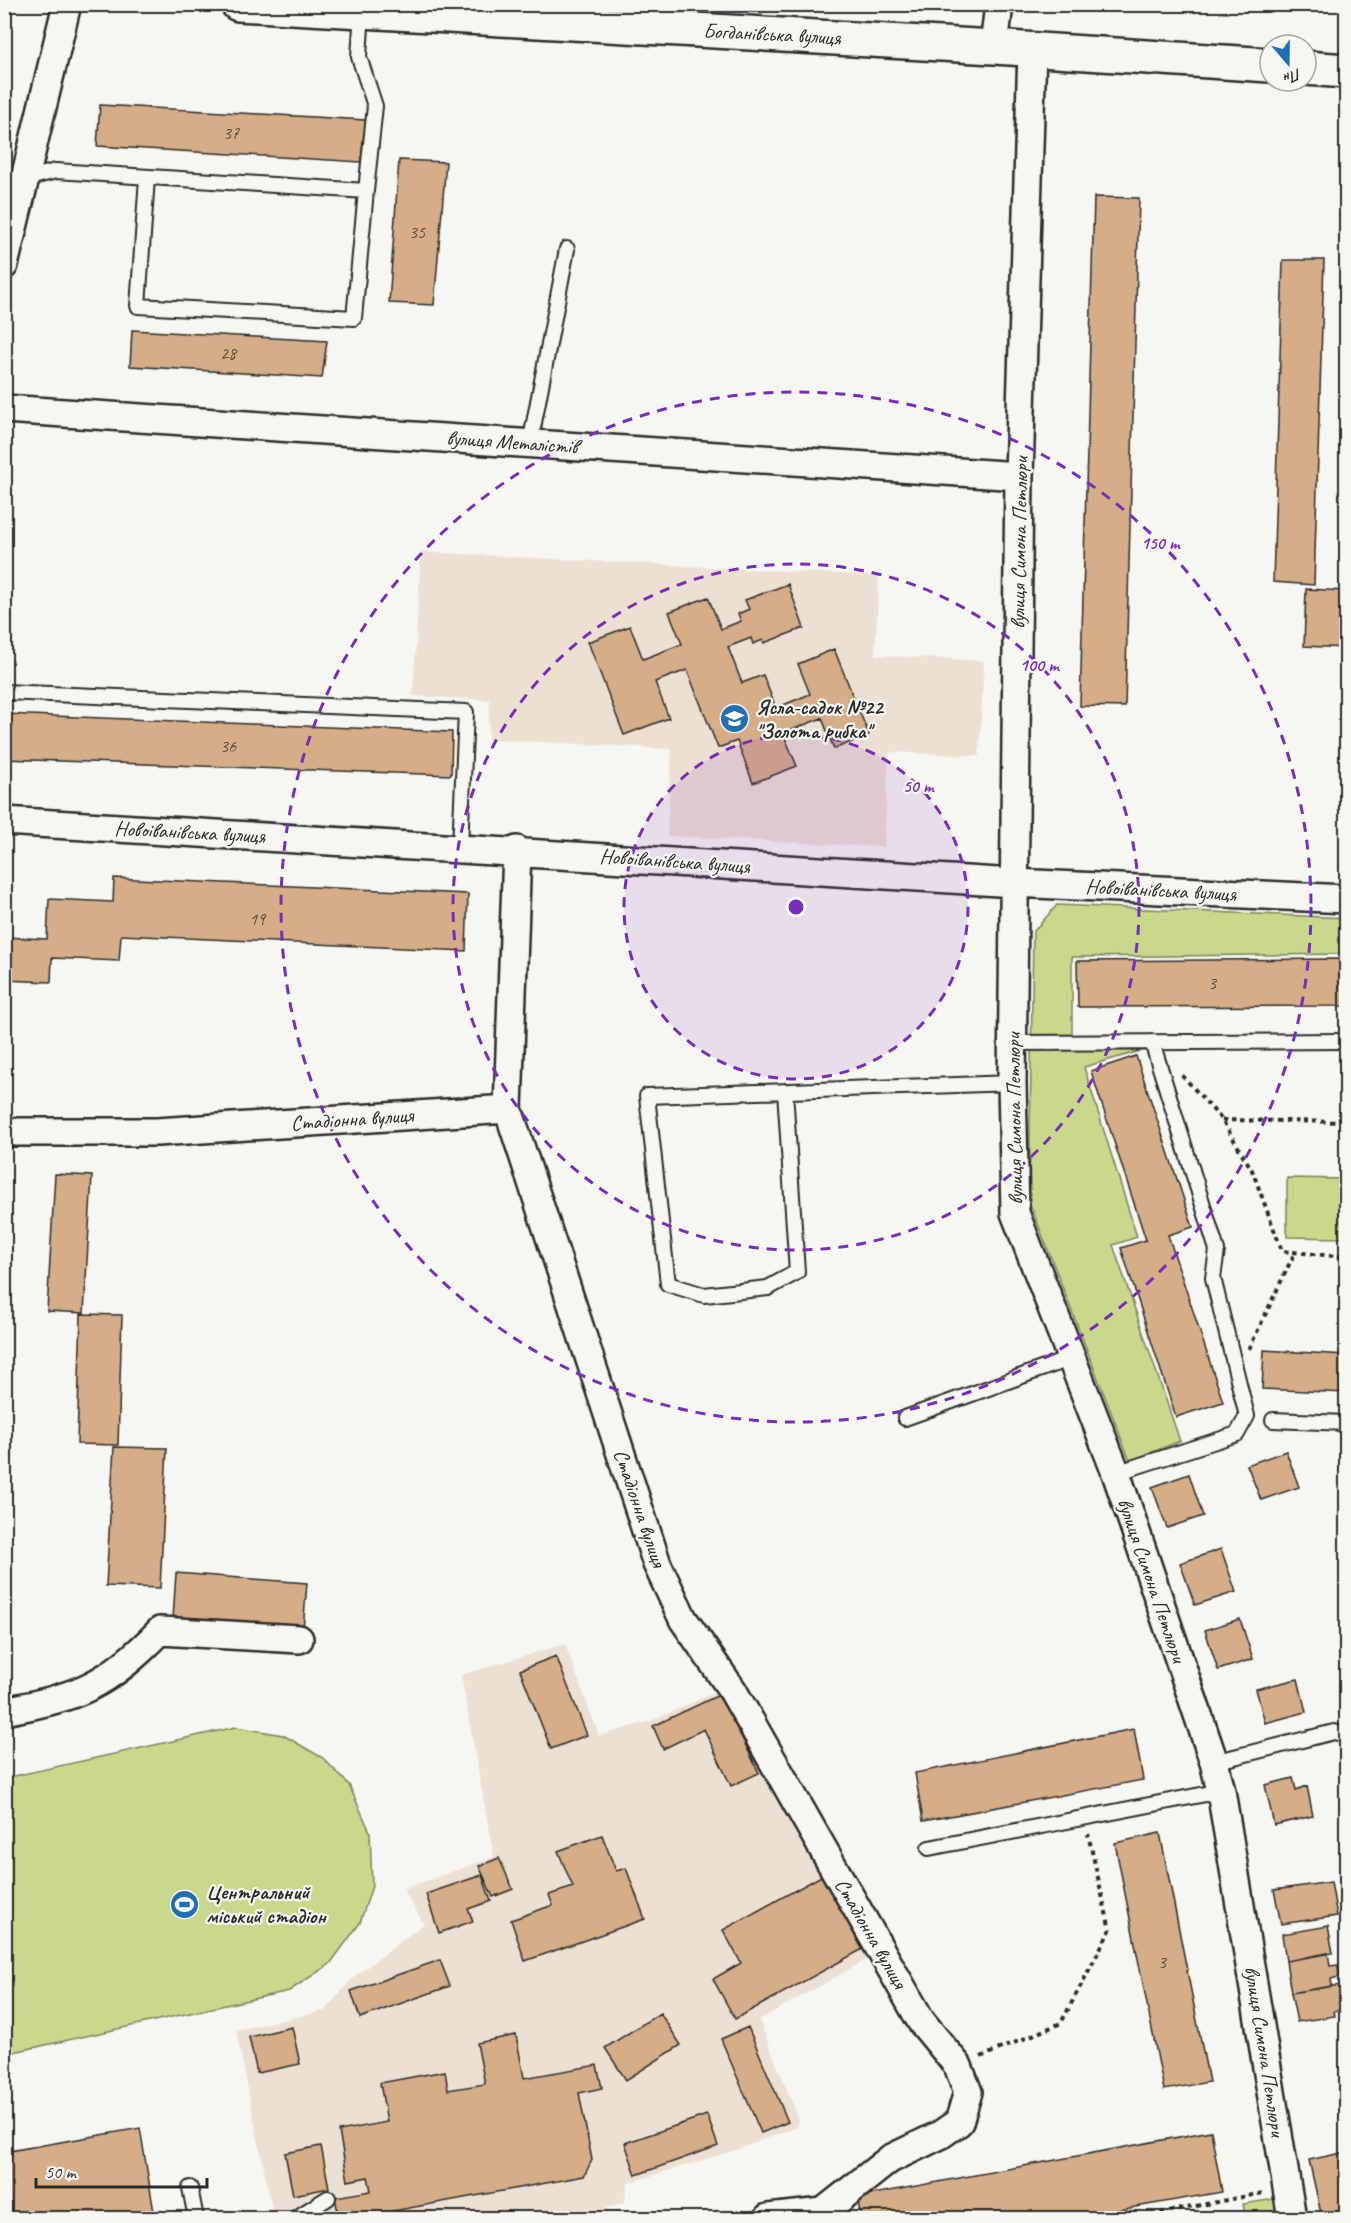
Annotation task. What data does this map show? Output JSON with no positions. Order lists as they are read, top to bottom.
{
  "streets": {
    "main road": ["Богданівська вулиця"],
    "street": [
      "вулиця Металістів",
      "вулиця Симона Петлюри",
      "Новоіванівська вулиця",
      "Стадіонна вулиця"
    ]
  },
  "crossings": [
    ["Богданівська вулиця", "вулиця Симона Петлюри"],
    ["вулиця Металістів", "вулиця Симона Петлюри"],
    ["вулиця Симона Петлюри", "Новоіванівська вулиця"]
  ],
  "places": {
    "school or university": ["Ясла-садок №22 \"Золота рибка\""],
    "sports": ["Центральний міський стадіон"]
  },
  "house_numbers": [
    "37",
    "35",
    "28",
    "36",
    "19",
    "3",
    "3"
  ],
  "scale_bar": "50 m",
  "north": "bottom",
  "rings": ["150 m", "100 m", "50 m"]
}
